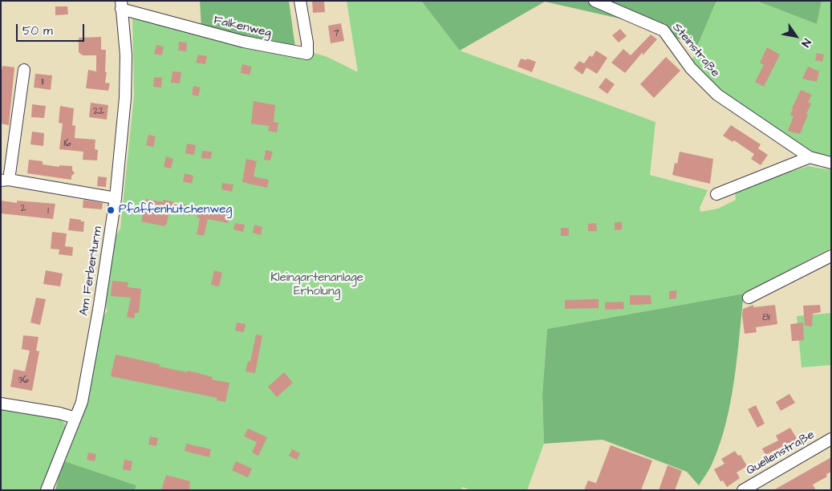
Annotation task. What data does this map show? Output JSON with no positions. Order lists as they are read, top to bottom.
{
  "streets": {
    "street": [
      "Falkenweg",
      "Steinstraße",
      "Am Ferberturm",
      "Quellenstraße"
    ]
  },
  "crossings": [
    ["Falkenweg", "Am Ferberturm"]
  ],
  "parks": ["Kleingartenanlage Erholung"],
  "places": ["Pfaffenhütchenweg"],
  "house_numbers": [
    "7",
    "11",
    "22",
    "16",
    "2",
    "1",
    "81",
    "36"
  ],
  "scale_bar": "50 m",
  "north": "bottom right"
}
